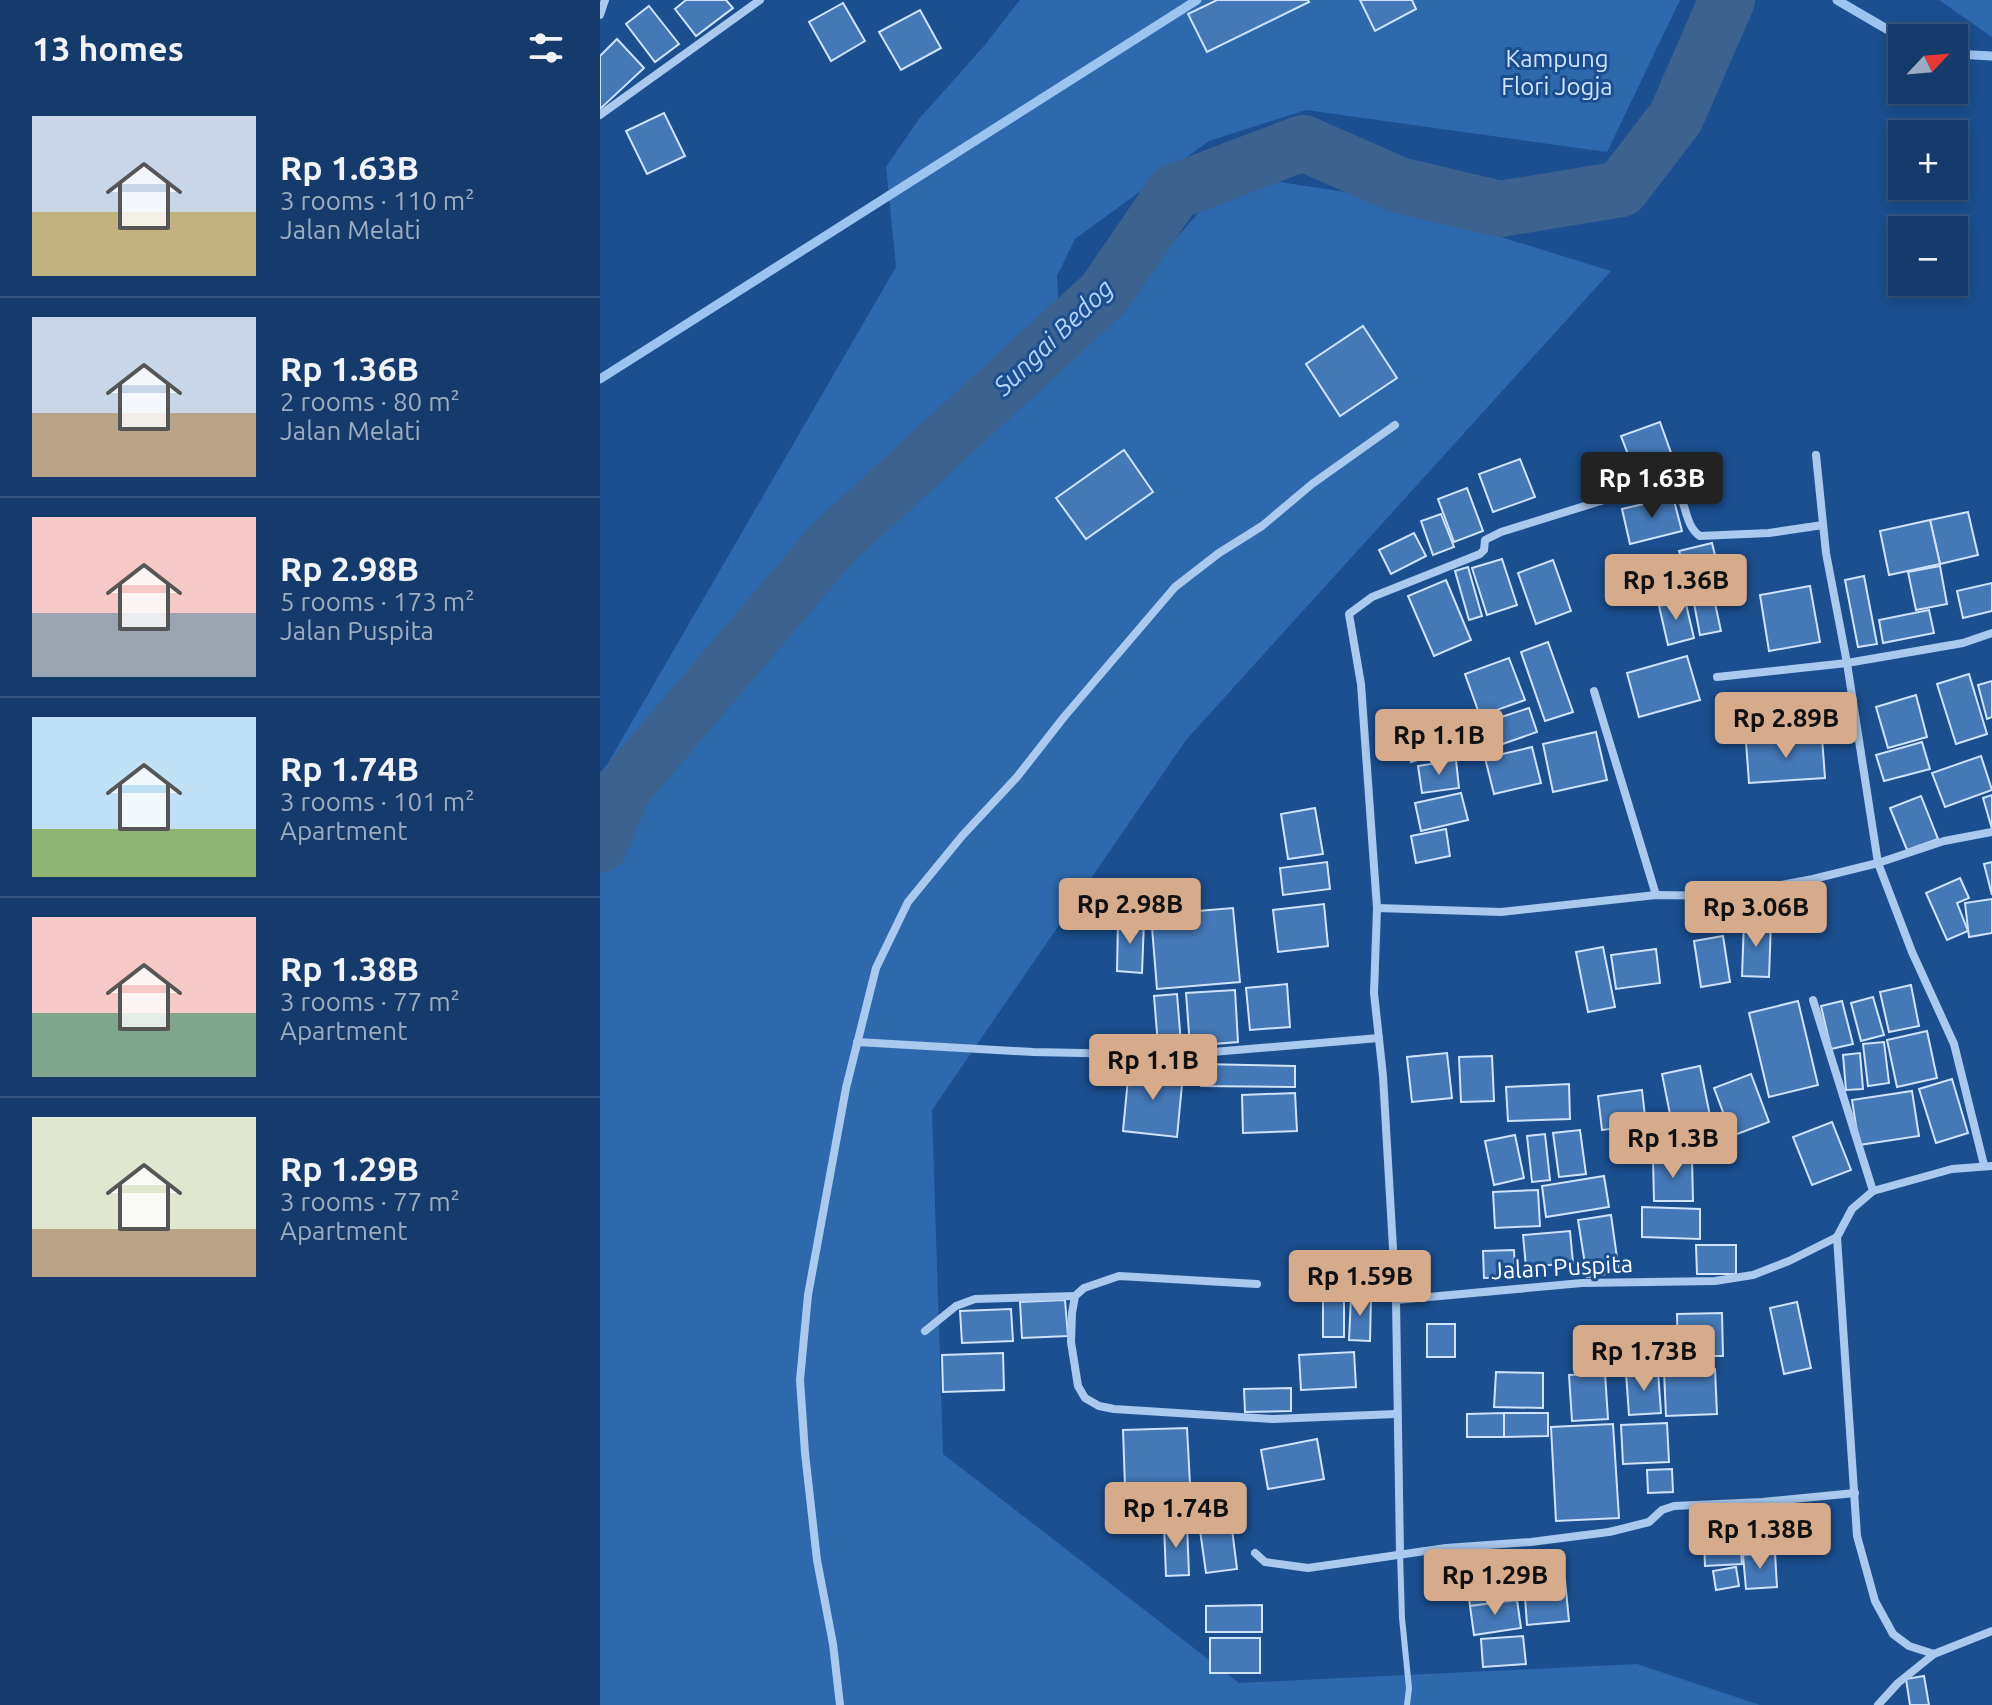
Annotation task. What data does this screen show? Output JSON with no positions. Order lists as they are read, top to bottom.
{
  "streets": {
    "street": ["Jalan Puspita"]
  },
  "water": ["Sungai Bedog"],
  "parks": ["Kampung Flori Jogja"],
  "north": "top right",
  "page": {
    "heading": "13 homes",
    "map_buttons": ["+", "−"],
    "list": [
      {
        "name": "Rp 1.63B",
        "note": "3 rooms · 110 m² · Jalan Melati"
      },
      {
        "name": "Rp 1.36B",
        "note": "2 rooms · 80 m² · Jalan Melati"
      },
      {
        "name": "Rp 2.98B",
        "note": "5 rooms · 173 m² · Jalan Puspita"
      },
      {
        "name": "Rp 1.74B",
        "note": "3 rooms · 101 m² · Apartment"
      },
      {
        "name": "Rp 1.38B",
        "note": "3 rooms · 77 m² · Apartment"
      },
      {
        "name": "Rp 1.29B",
        "note": "3 rooms · 77 m² · Apartment"
      }
    ],
    "price": [
      "Rp 1.63B",
      "Rp 1.36B",
      "Rp 2.89B",
      "Rp 1.1B",
      "Rp 2.98B",
      "Rp 3.06B",
      "Rp 1.1B",
      "Rp 1.3B",
      "Rp 1.59B",
      "Rp 1.73B",
      "Rp 1.74B",
      "Rp 1.38B",
      "Rp 1.29B"
    ]
  }
}
